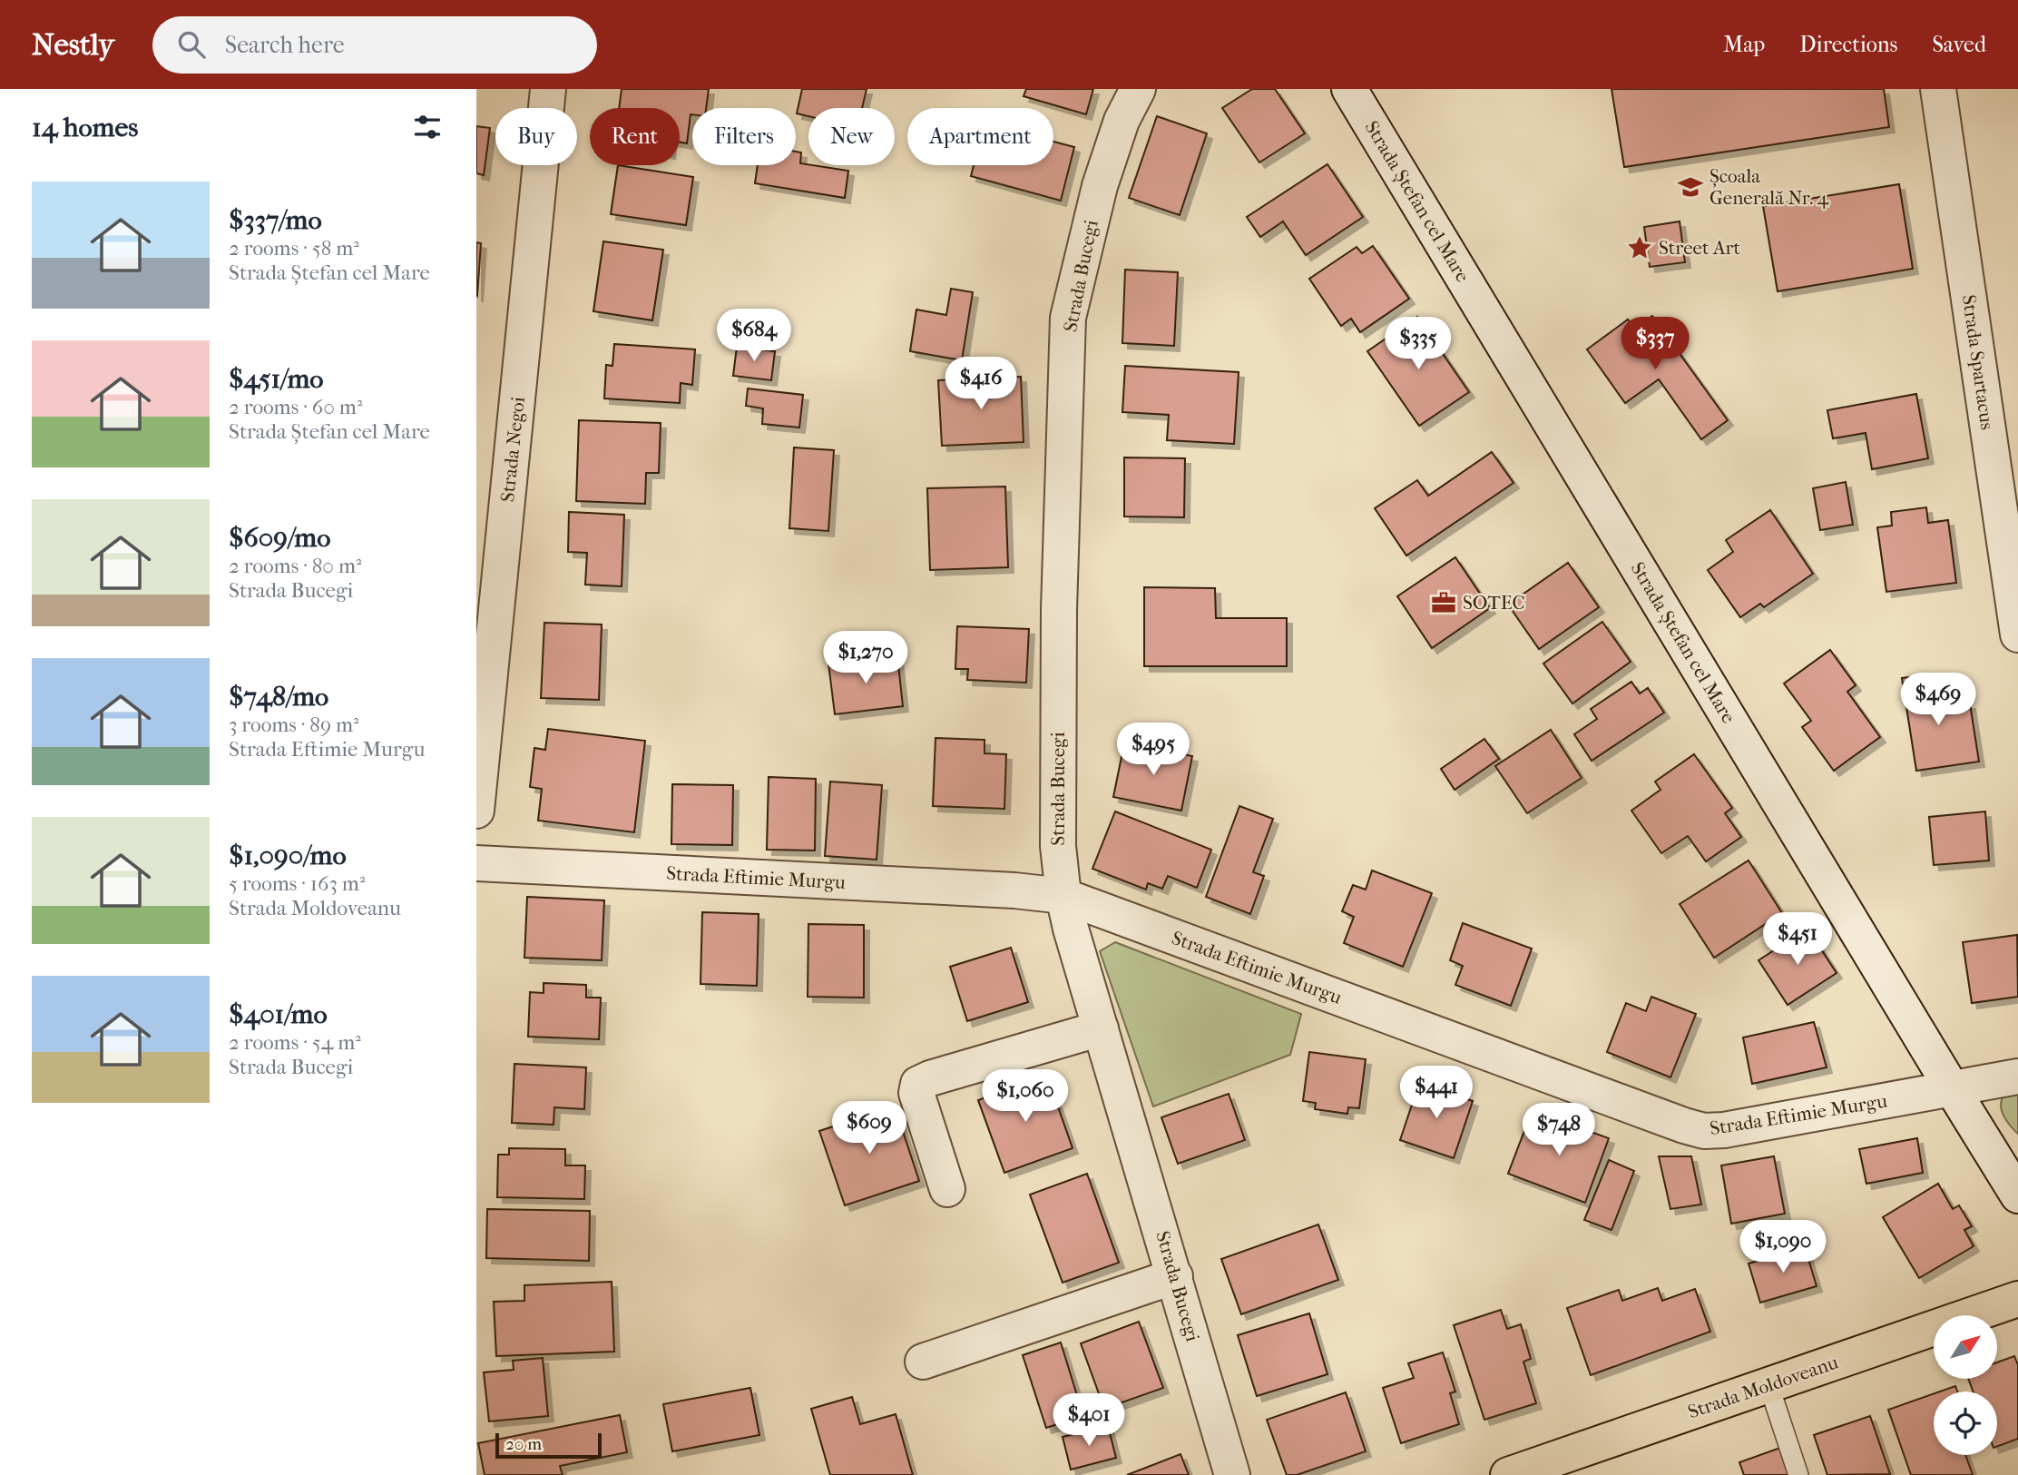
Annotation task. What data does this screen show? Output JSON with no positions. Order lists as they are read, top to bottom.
{
  "streets": {
    "main road": ["Strada Moldoveanu"],
    "street": [
      "Strada Ștefan cel Mare",
      "Strada Bucegi",
      "Strada Spartacus",
      "Strada Negoi",
      "Strada Eftimie Murgu"
    ]
  },
  "crossings": [
    ["Strada Ștefan cel Mare", "Strada Eftimie Murgu"],
    ["Strada Bucegi", "Strada Eftimie Murgu"]
  ],
  "places": {
    "school or university": ["Școala Generală Nr. 4"],
    "place": ["Street Art"],
    "office": ["SOTEC"]
  },
  "scale_bar": "20 m",
  "north": "top right",
  "page": {
    "header": "Nestly",
    "search": "Search here",
    "nav": ["Map", "Directions", "Saved"],
    "heading": "14 homes",
    "chip": [
      "Buy",
      "Rent",
      "Filters",
      "New",
      "Apartment"
    ],
    "list": [
      {
        "name": "$337/mo",
        "note": "2 rooms · 58 m² · Strada Ștefan cel Mare"
      },
      {
        "name": "$451/mo",
        "note": "2 rooms · 60 m² · Strada Ștefan cel Mare"
      },
      {
        "name": "$609/mo",
        "note": "2 rooms · 80 m² · Strada Bucegi"
      },
      {
        "name": "$748/mo",
        "note": "3 rooms · 89 m² · Strada Eftimie Murgu"
      },
      {
        "name": "$1,090/mo",
        "note": "5 rooms · 163 m² · Strada Moldoveanu"
      },
      {
        "name": "$401/mo",
        "note": "2 rooms · 54 m² · Strada Bucegi"
      }
    ],
    "price": [
      "$684",
      "$335",
      "$337",
      "$416",
      "$1,270",
      "$469",
      "$495",
      "$451",
      "$441",
      "$1,060",
      "$609",
      "$748",
      "$1,090",
      "$401"
    ],
    "scale": "20 m"
  }
}
